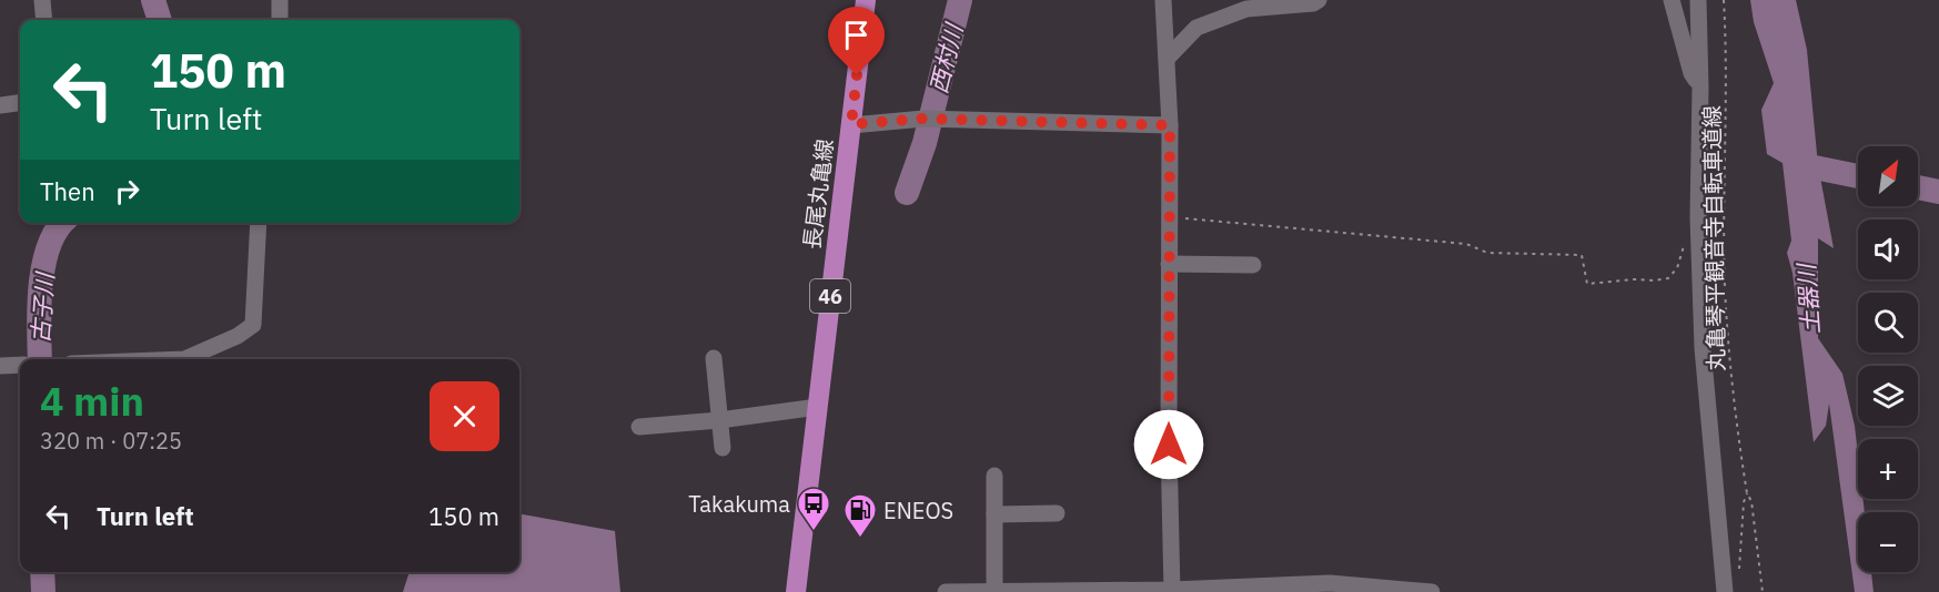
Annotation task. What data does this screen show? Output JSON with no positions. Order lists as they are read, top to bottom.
{
  "streets": {
    "main road": ["長尾丸亀線", "46"],
    "path": ["丸亀琴平観音寺自転車道線"]
  },
  "water": ["西村川", "土器川", "古子川"],
  "places": {
    "bus stop": ["Takakuma"],
    "fuel station": ["ENEOS"]
  },
  "north": "top right",
  "page": {
    "turn": ["150 m", "Turn left"],
    "map_buttons": ["+", "−"],
    "then": "Then",
    "heading": ["4 min", "320 m · 07:25"],
    "list": [
      {
        "name": "Turn left",
        "value": "150 m"
      }
    ]
  }
}
